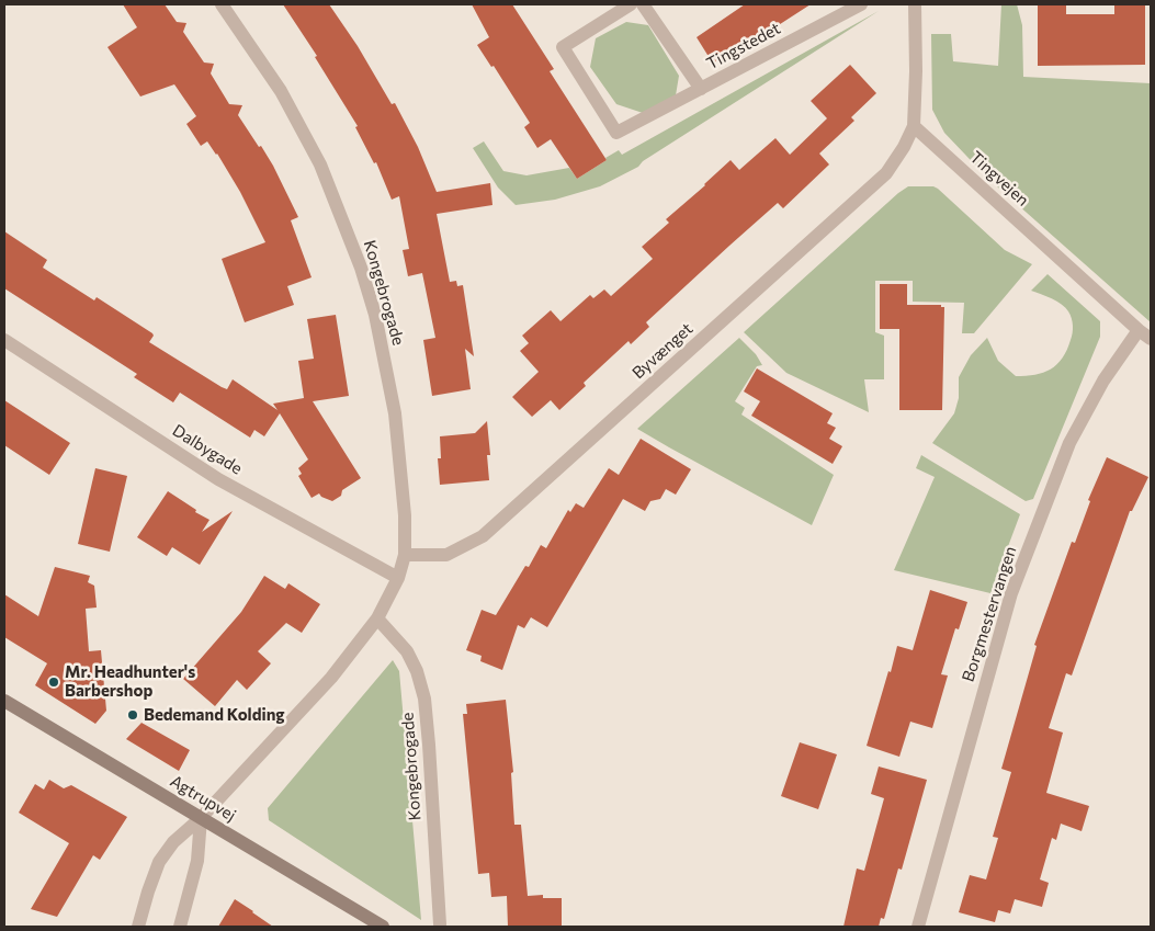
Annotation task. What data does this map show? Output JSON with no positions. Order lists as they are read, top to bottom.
{
  "streets": {
    "street": [
      "Tingstedet",
      "Tingvejen",
      "Kongebrogade",
      "Byvænget",
      "Dalbygade",
      "Borgmestervangen",
      "Agtrupvej"
    ]
  },
  "crossings": [
    ["Tingvejen", "Byvænget"],
    ["Tingvejen", "Borgmestervangen"],
    ["Kongebrogade", "Byvænget"],
    ["Kongebrogade", "Dalbygade"],
    ["Kongebrogade", "Agtrupvej"]
  ],
  "places": ["Mr. Headhunter's Barbershop", "Bedemand Kolding"]
}
